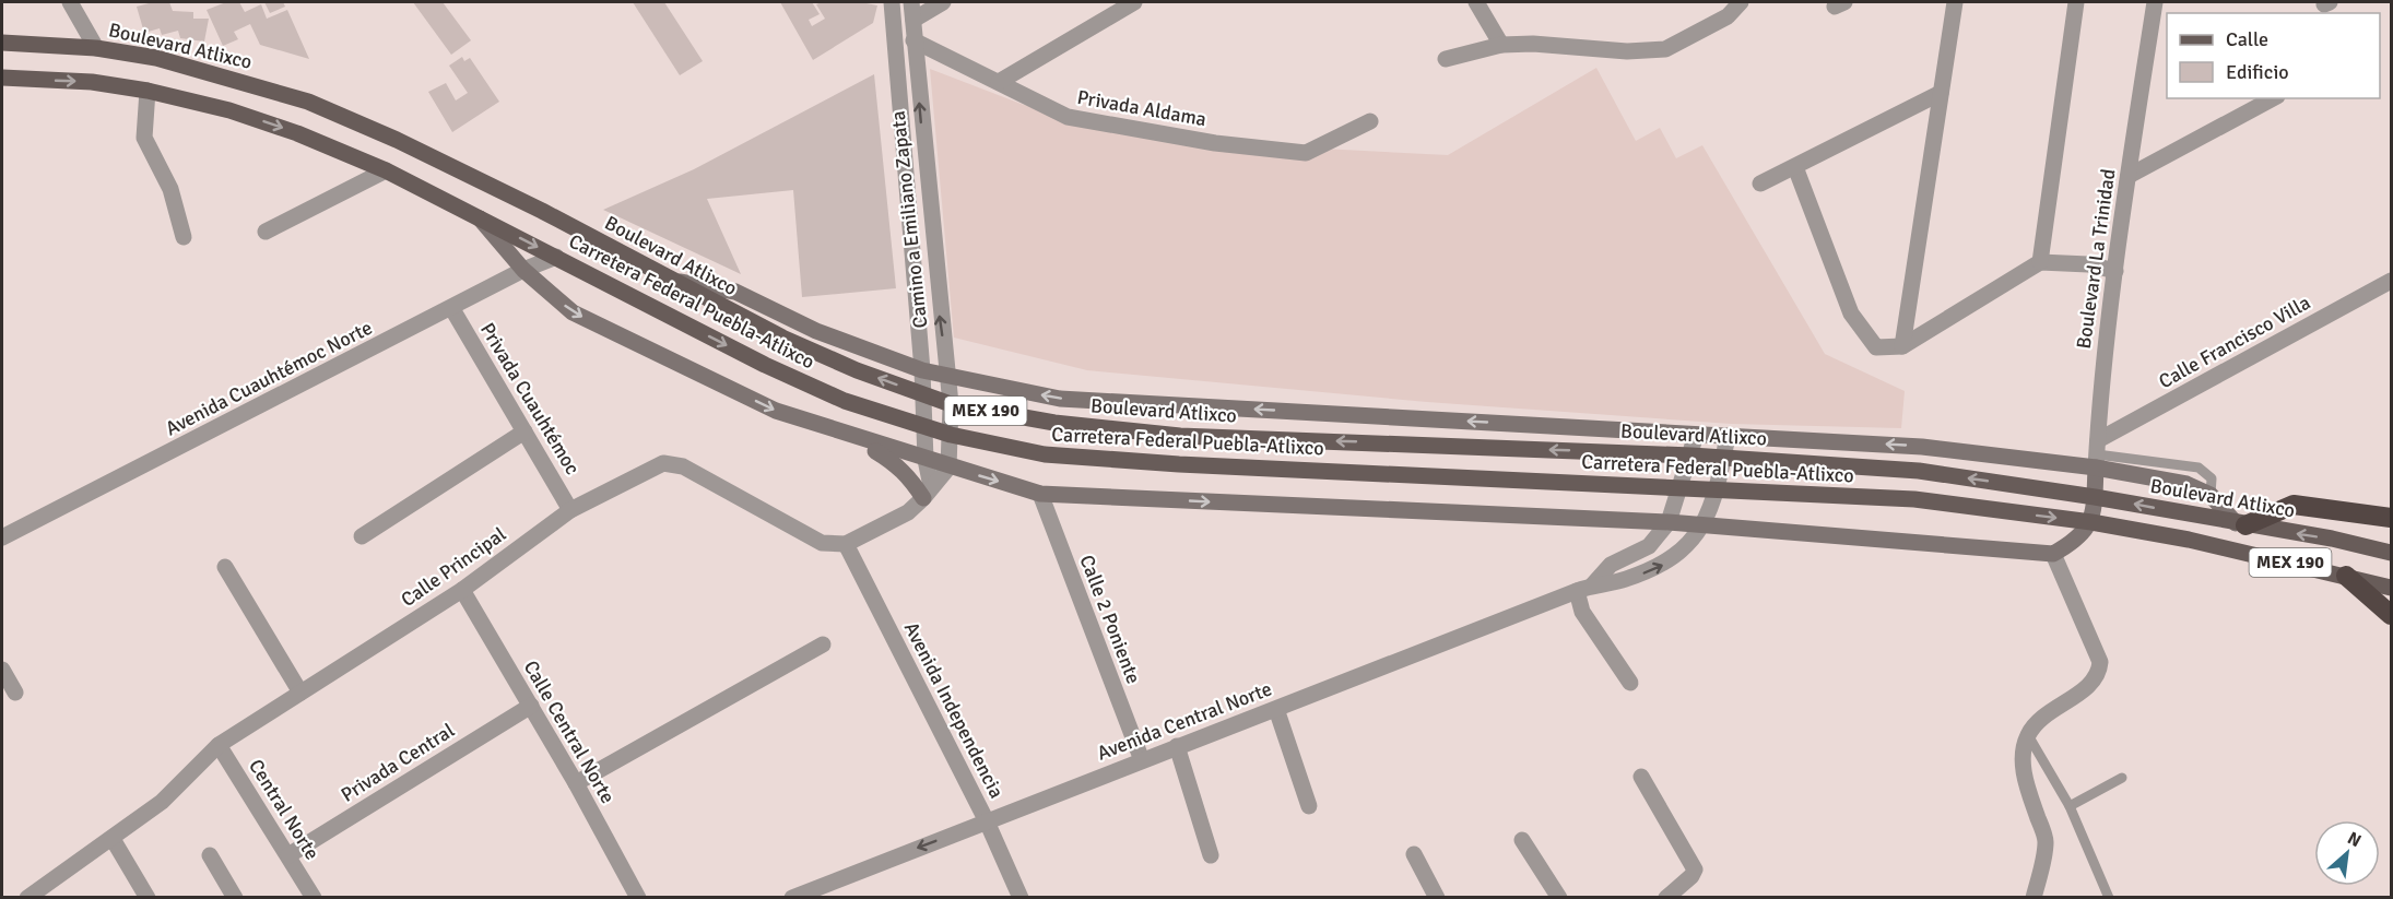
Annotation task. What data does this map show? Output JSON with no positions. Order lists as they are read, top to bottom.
{
  "streets": {
    "main road": ["Boulevard Atlixco", "Carretera Federal Puebla-Atlixco", "MEX 190"],
    "street": [
      "Privada Aldama",
      "Camino a Emiliano Zapata",
      "Boulevard La Trinidad",
      "Calle Francisco Villa",
      "Avenida Cuauhtémoc Norte",
      "Privada Cuauhtémoc",
      "Calle Principal",
      "Calle 2 Poniente",
      "Avenida Independencia",
      "Avenida Central Norte",
      "Calle Central Norte",
      "Privada Central",
      "Central Norte"
    ]
  },
  "crossings": [
    ["Boulevard Atlixco", "Camino a Emiliano Zapata"],
    ["Boulevard Atlixco", "Boulevard La Trinidad"],
    ["Boulevard Atlixco", "Avenida Central Norte"],
    ["Privada Aldama", "Camino a Emiliano Zapata"],
    ["Camino a Emiliano Zapata", "Carretera Federal Puebla-Atlixco"],
    ["Boulevard La Trinidad", "Carretera Federal Puebla-Atlixco"],
    ["Boulevard La Trinidad", "Calle Francisco Villa"],
    ["Boulevard La Trinidad", "MEX 190"],
    ["Carretera Federal Puebla-Atlixco", "Avenida Cuauhtémoc Norte"],
    ["Carretera Federal Puebla-Atlixco", "MEX 190"],
    ["Carretera Federal Puebla-Atlixco", "Avenida Central Norte"],
    ["Avenida Cuauhtémoc Norte", "Privada Cuauhtémoc"],
    ["Privada Cuauhtémoc", "Calle Principal"],
    ["Calle Principal", "Avenida Independencia"],
    ["Calle Principal", "Calle Central Norte"],
    ["Calle Principal", "Central Norte"],
    ["Calle 2 Poniente", "Avenida Central Norte"],
    ["Avenida Independencia", "Avenida Central Norte"],
    ["Calle Central Norte", "Privada Central"],
    ["Privada Central", "Central Norte"]
  ],
  "one_way": ["Boulevard Atlixco", "Carretera Federal Puebla-Atlixco"],
  "legend": ["Calle", "Edificio"],
  "north": "top right"
}
